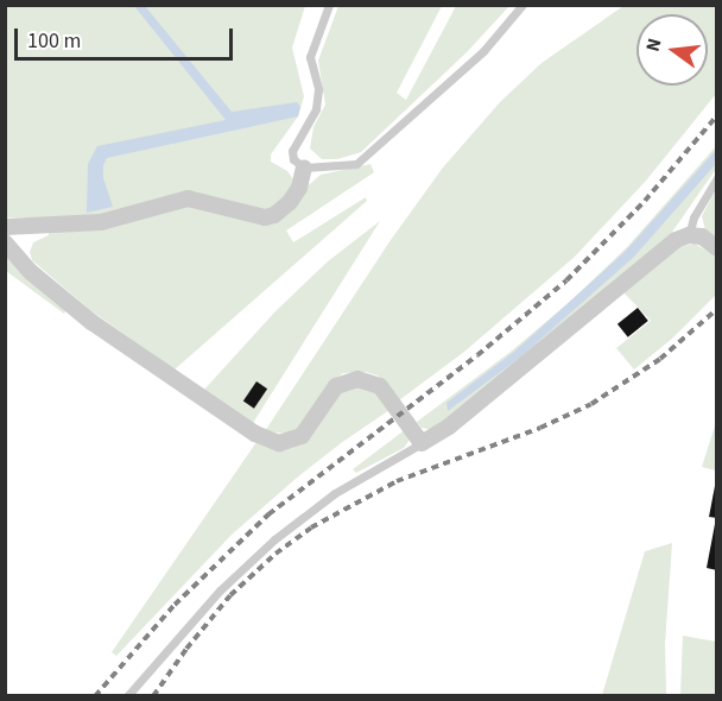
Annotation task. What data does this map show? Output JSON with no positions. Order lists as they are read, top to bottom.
{
  "scale_bar": "100 m",
  "north": "left"
}
